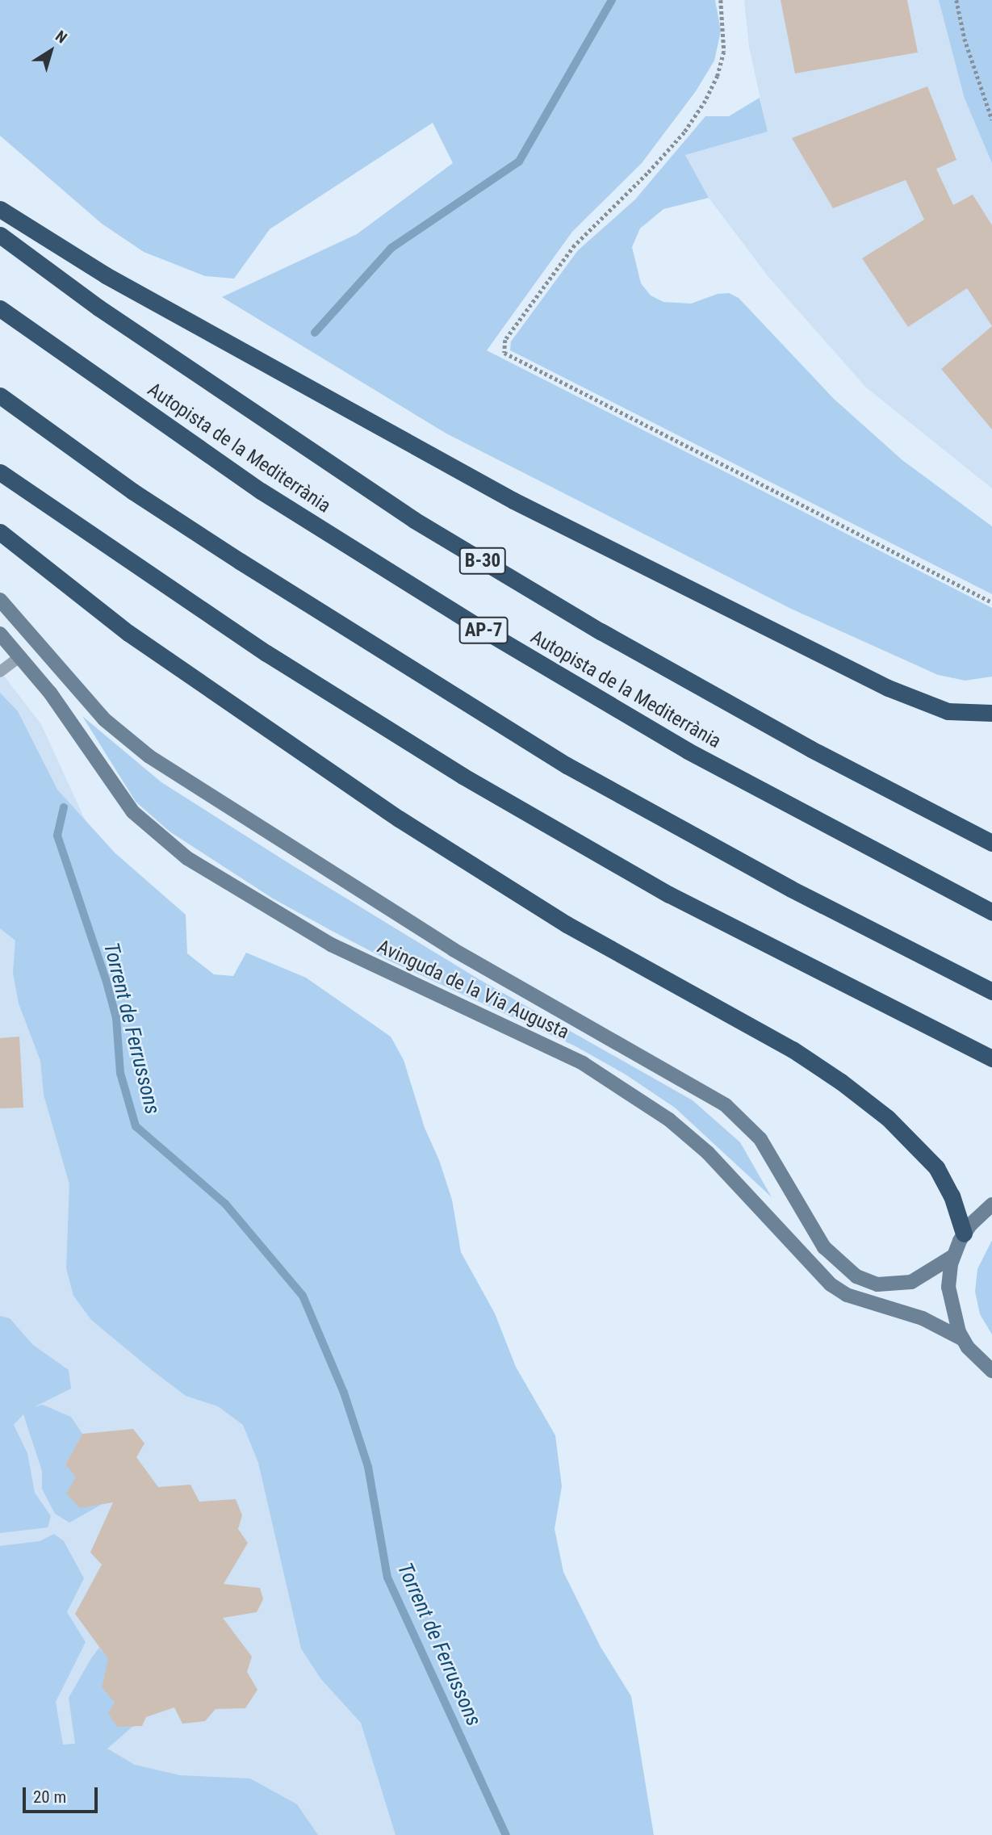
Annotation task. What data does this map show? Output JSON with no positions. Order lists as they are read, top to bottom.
{
  "streets": {
    "highway": ["Autopista de la Mediterrània", "B-30", "AP-7"],
    "street": ["Avinguda de la Via Augusta"]
  },
  "water": ["Torrent de Ferrussons"],
  "scale_bar": "20 m",
  "north": "top right"
}
